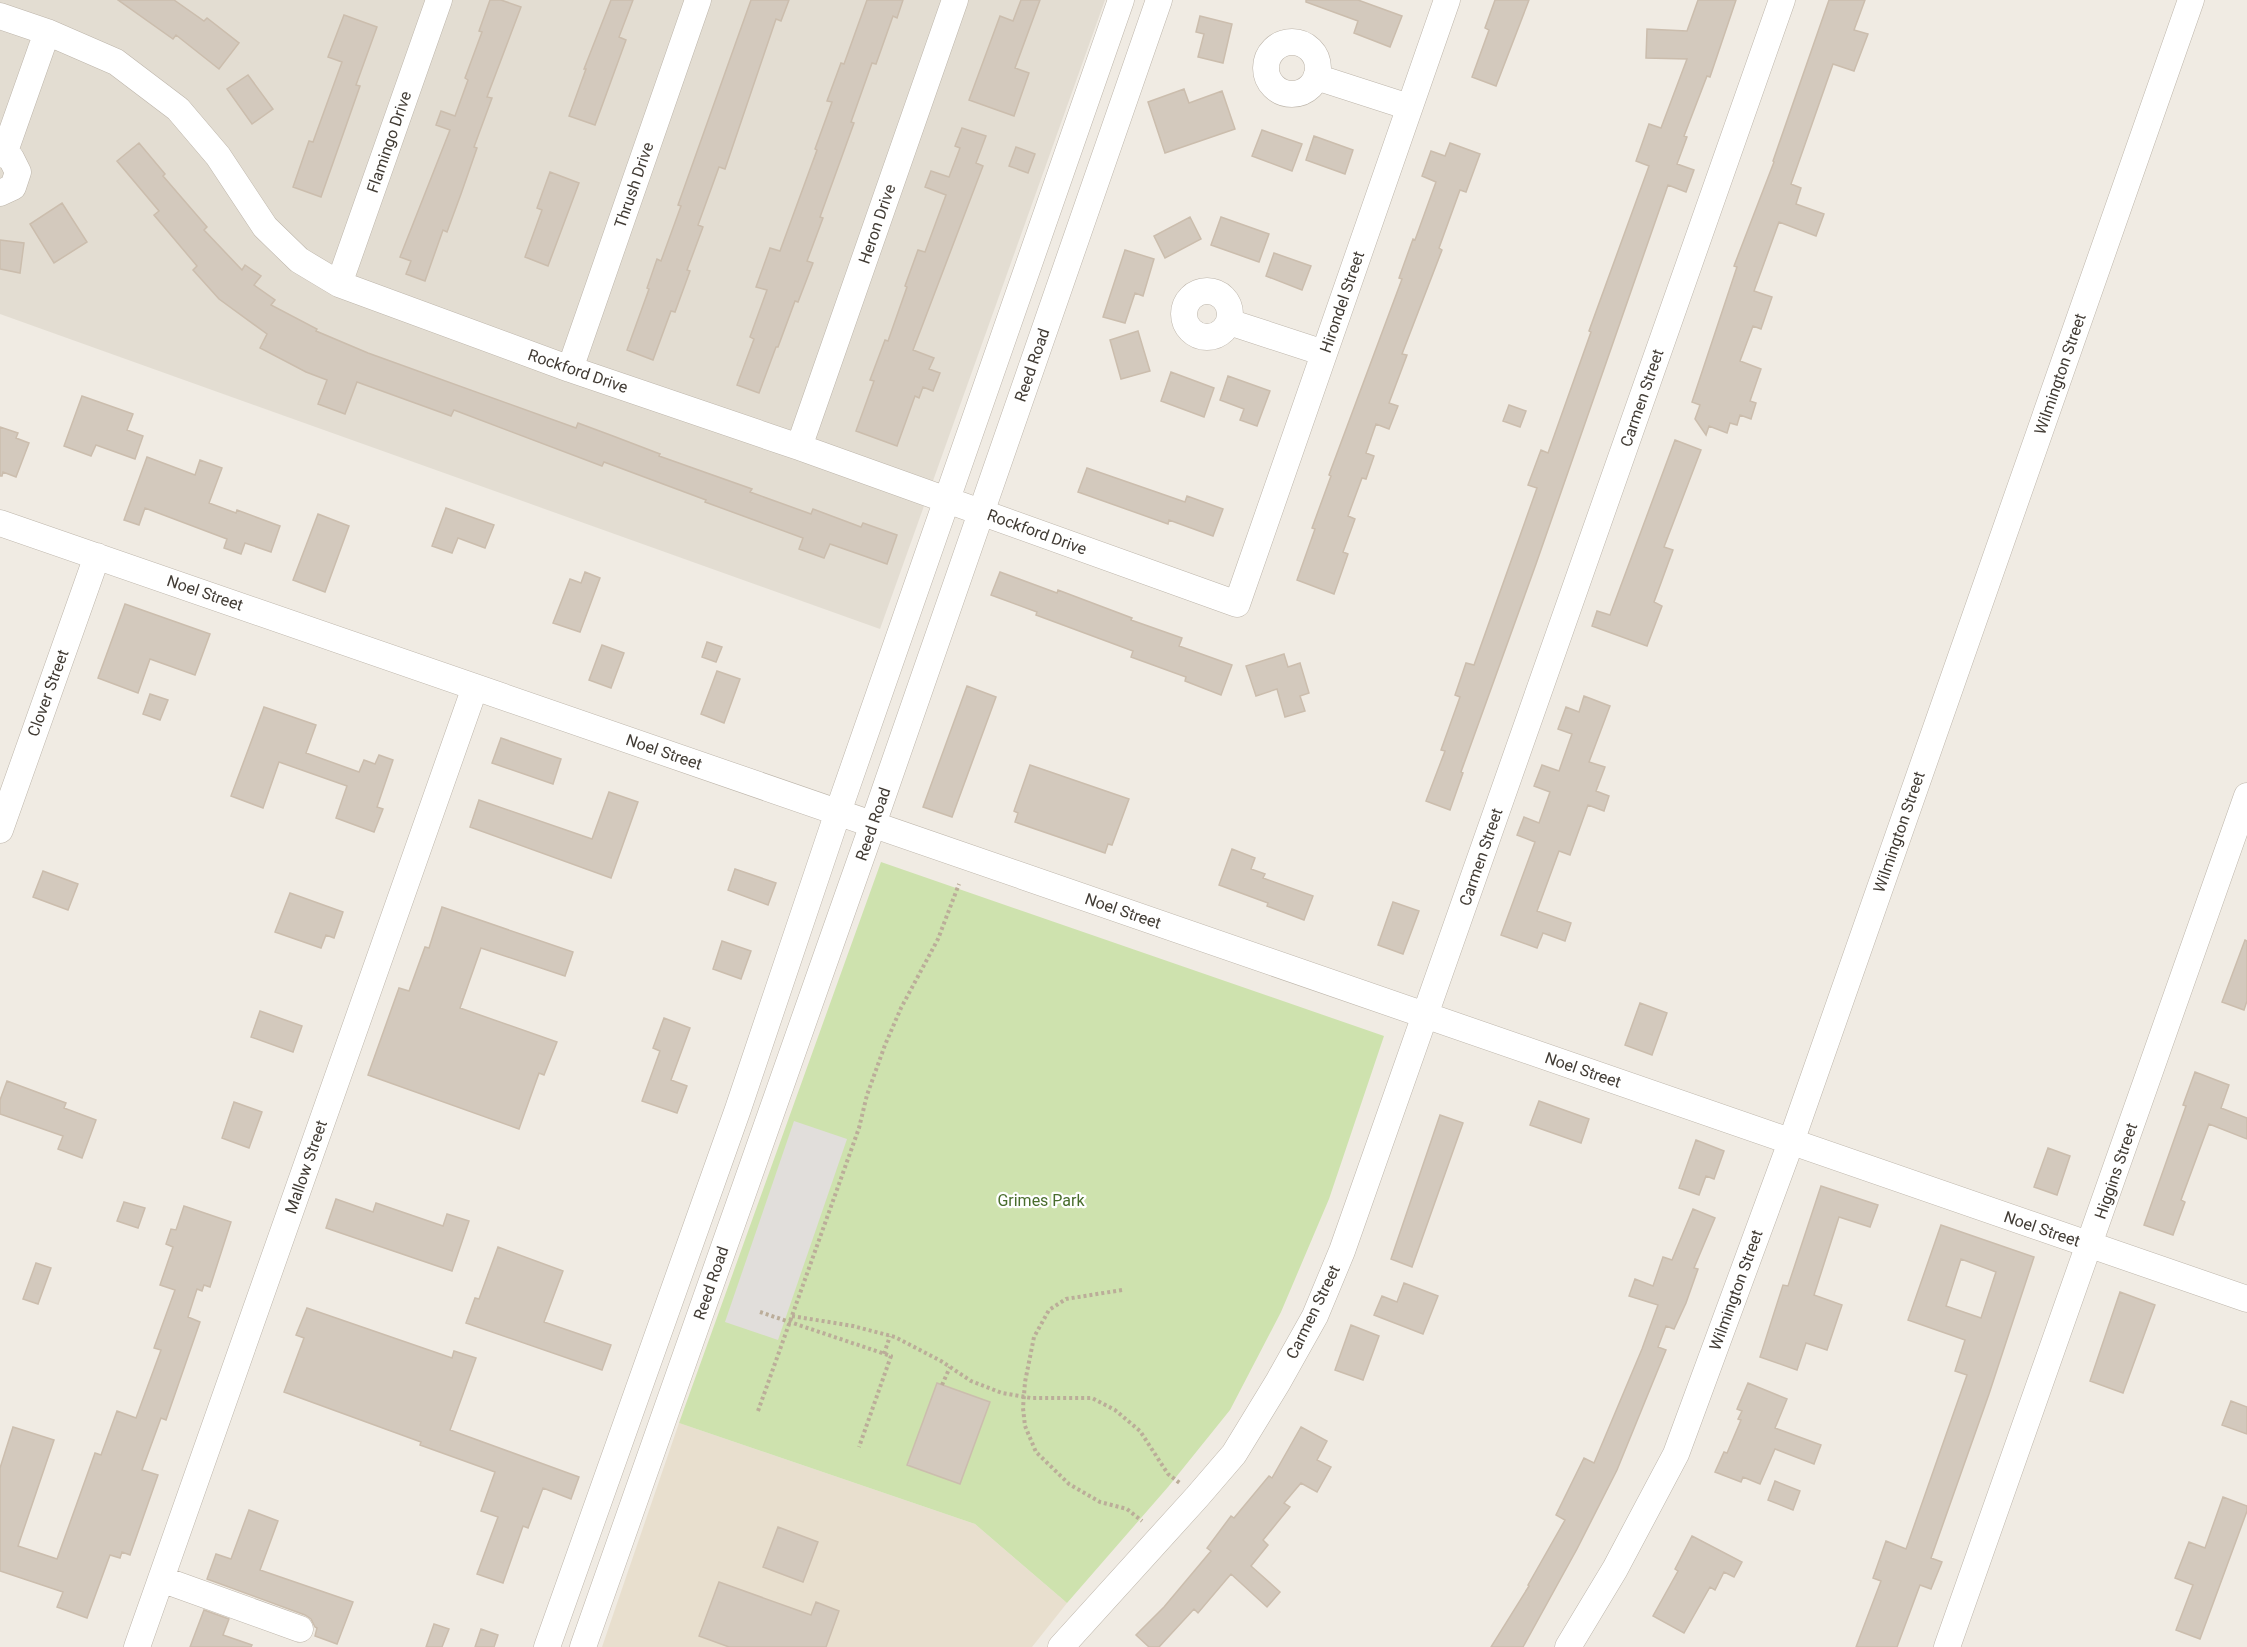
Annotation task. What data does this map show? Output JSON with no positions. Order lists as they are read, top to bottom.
{
  "streets": {
    "street": [
      "Flamingo Drive",
      "Thrush Drive",
      "Heron Drive",
      "Hirondel Street",
      "Reed Road",
      "Rockford Drive",
      "Wilmington Street",
      "Carmen Street",
      "Noel Street",
      "Clover Street",
      "Mallow Street",
      "Higgins Street"
    ]
  },
  "crossings": [
    ["Flamingo Drive", "Rockford Drive"],
    ["Thrush Drive", "Rockford Drive"],
    ["Heron Drive", "Rockford Drive"],
    ["Hirondel Street", "Rockford Drive"],
    ["Reed Road", "Rockford Drive"],
    ["Reed Road", "Noel Street"],
    ["Wilmington Street", "Noel Street"],
    ["Carmen Street", "Noel Street"],
    ["Noel Street", "Clover Street"],
    ["Noel Street", "Mallow Street"],
    ["Noel Street", "Higgins Street"]
  ],
  "parks": ["Grimes Park"]
}
